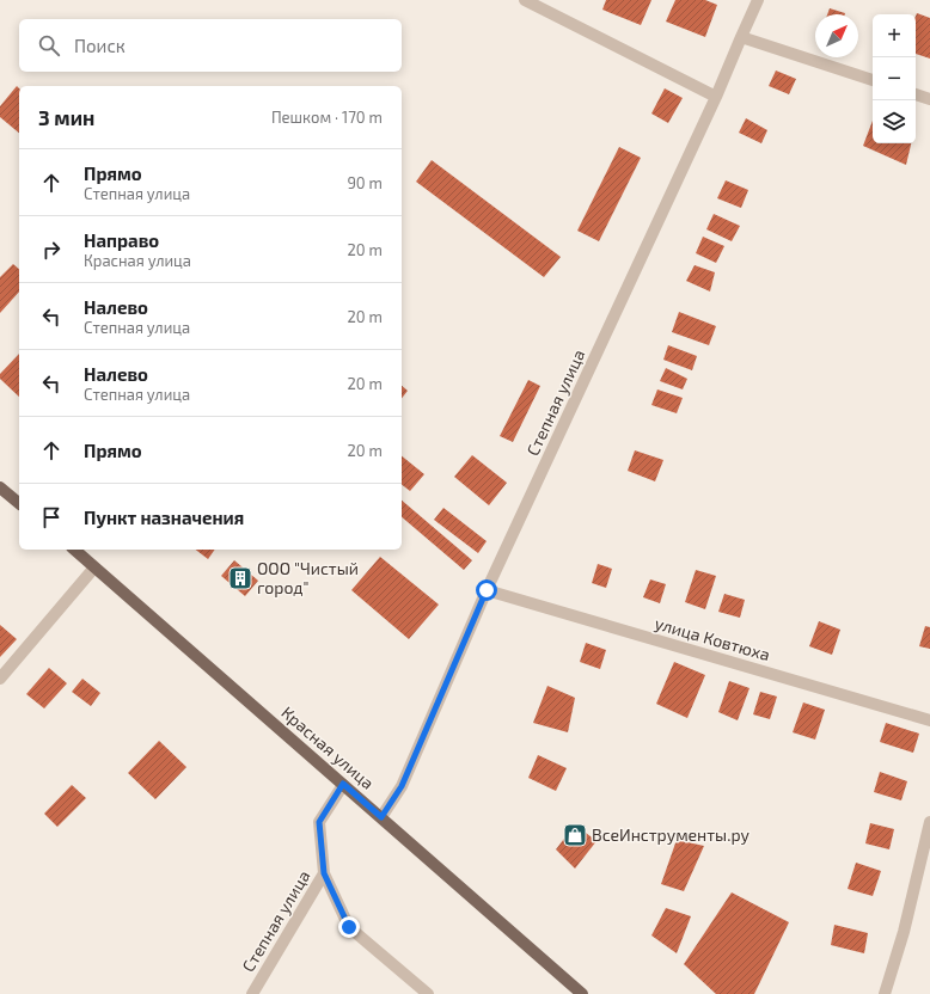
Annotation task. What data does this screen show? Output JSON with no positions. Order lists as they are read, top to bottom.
{
  "streets": {
    "main road": ["Красная улица"],
    "street": ["Степная улица", "улица Ковтюха"]
  },
  "crossings": [
    ["Степная улица", "улица Ковтюха"],
    ["Степная улица", "Красная улица"]
  ],
  "places": {
    "building": ["ООО \"Чистый город\""],
    "shop": ["ВсеИнструменты.ру"]
  },
  "north": "top right",
  "page": {
    "map_buttons": ["+", "−"],
    "search": "Поиск",
    "heading": ["3 мин", "Пешком · 170 m"],
    "list": [
      ["Прямо", "Степная улица", "90 m"],
      ["Направо", "Красная улица", "20 m"],
      ["Налево", "Степная улица", "20 m"],
      ["Налево", "Степная улица", "20 m"],
      ["Прямо", "20 m"],
      "Пункт назначения"
    ]
  }
}
